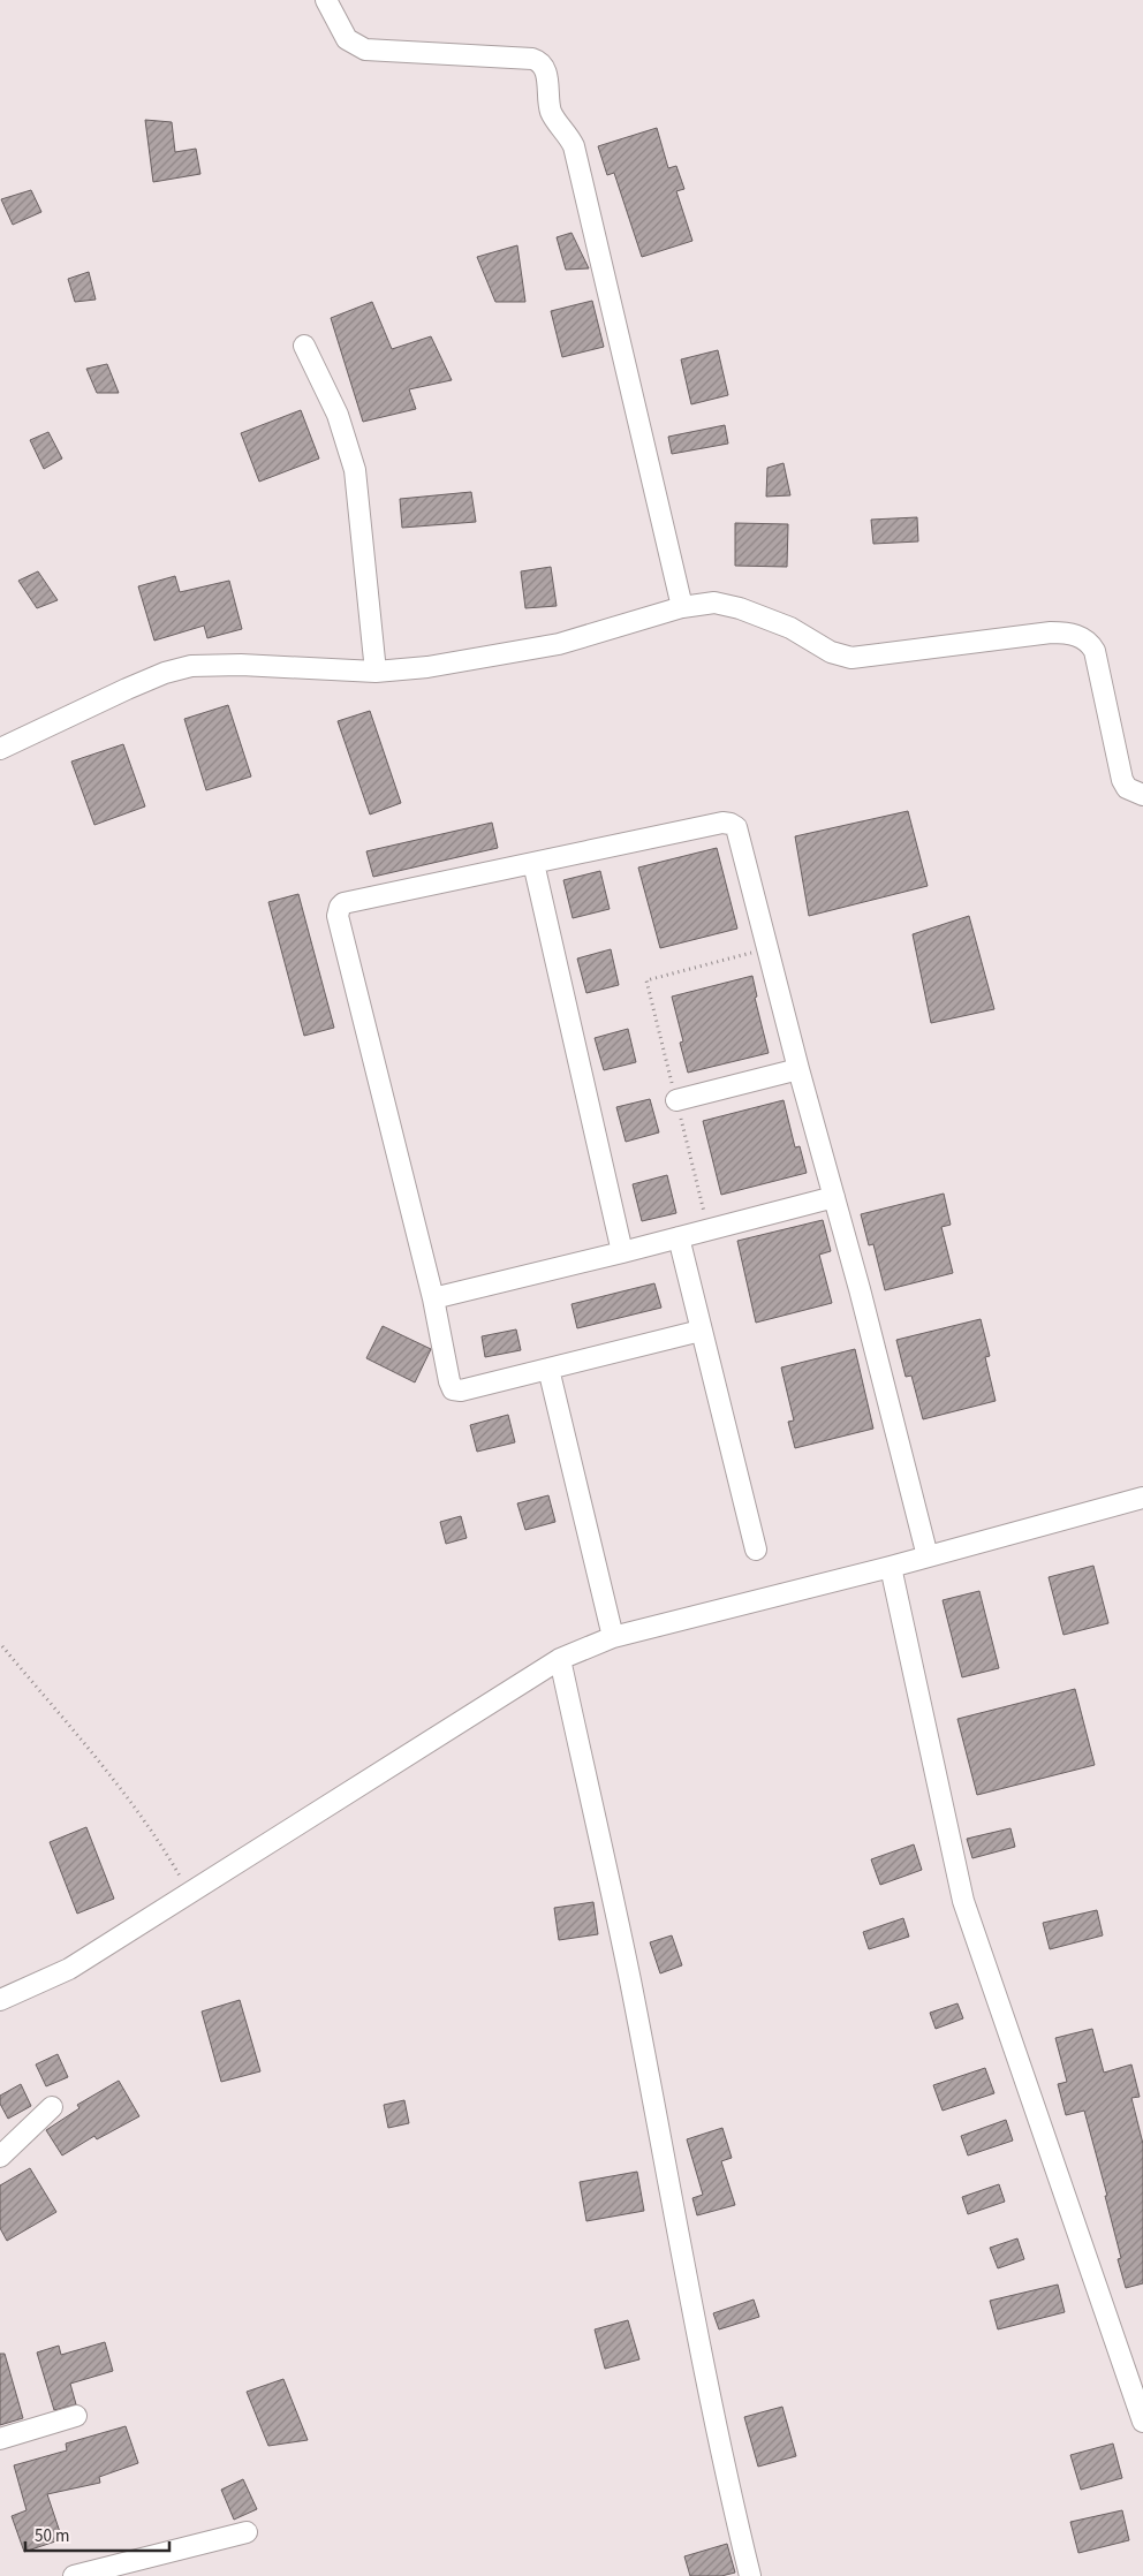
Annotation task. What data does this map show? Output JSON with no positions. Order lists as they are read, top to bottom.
{
  "scale_bar": "50 m"
}
